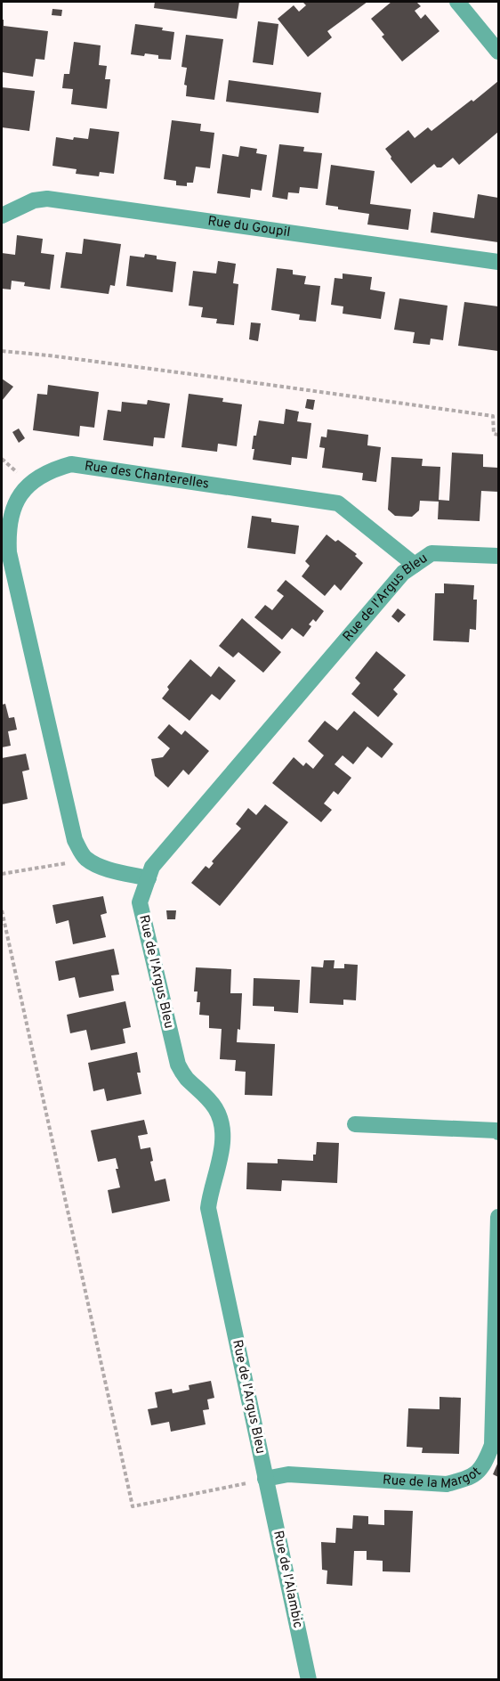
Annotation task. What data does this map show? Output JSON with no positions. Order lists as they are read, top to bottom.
{
  "streets": {
    "street": [
      "Rue du Goupil",
      "Rue des Chanterelles",
      "Rue de l'Argus Bleu",
      "Rue de la Margot",
      "Rue de l'Alambic"
    ]
  },
  "crossings": [
    ["Rue des Chanterelles", "Rue de l'Argus Bleu"],
    ["Rue de l'Argus Bleu", "Rue de la Margot"],
    ["Rue de l'Argus Bleu", "Rue de l'Alambic"],
    ["Rue de la Margot", "Rue de l'Alambic"]
  ]
}
